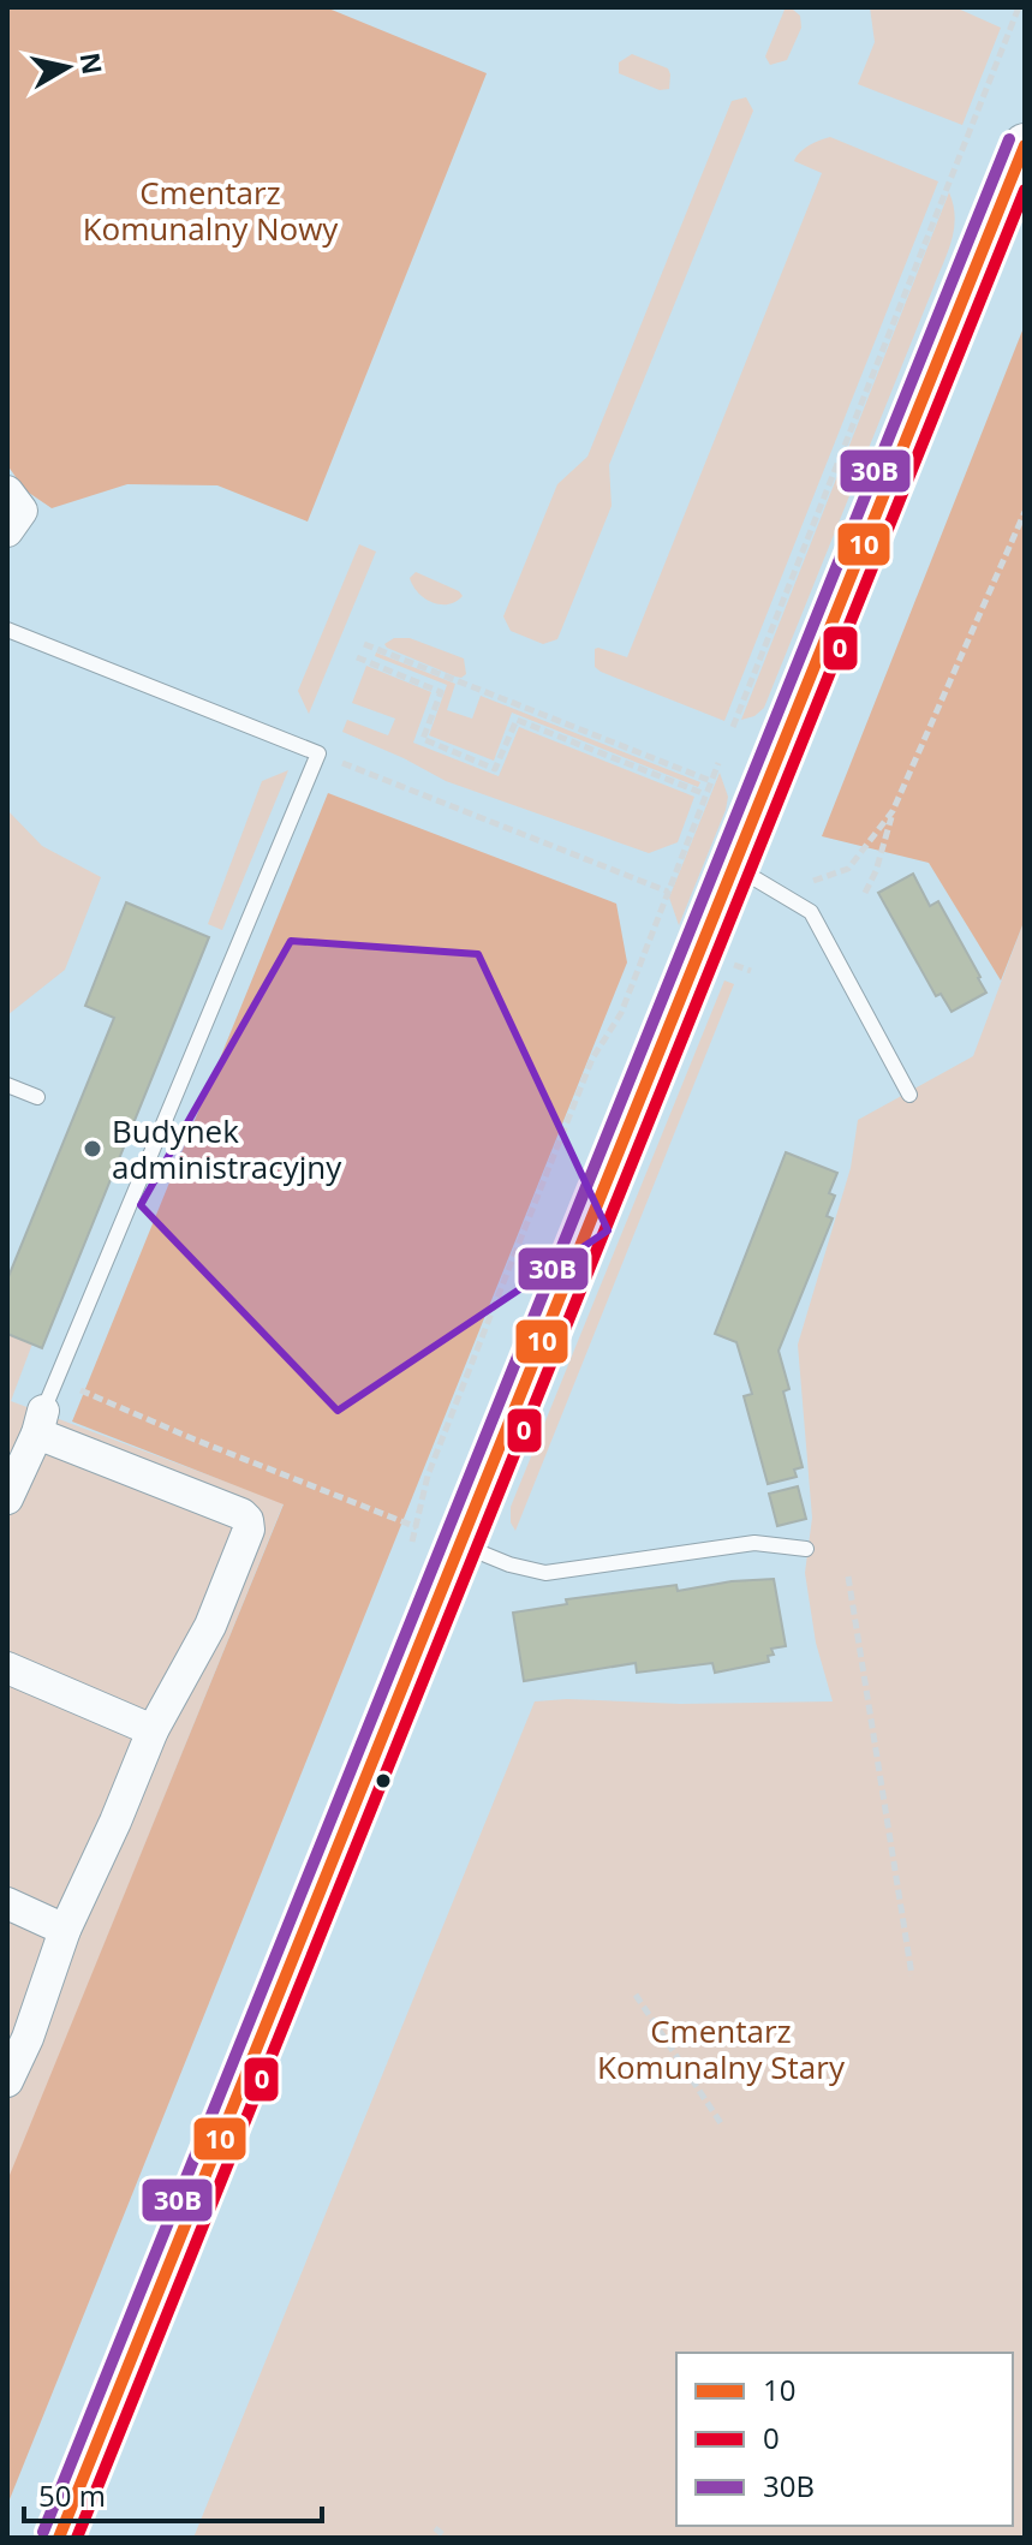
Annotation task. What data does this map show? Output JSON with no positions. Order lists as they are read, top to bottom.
{
  "parks": ["Cmentarz Komunalny Nowy", "Cmentarz Komunalny Stary"],
  "places": ["Budynek administracyjny"],
  "lines": ["transit line 30B", "transit line 10", "transit line 0"],
  "legend": ["10", "0", "30B"],
  "scale_bar": "50 m",
  "north": "right"
}
